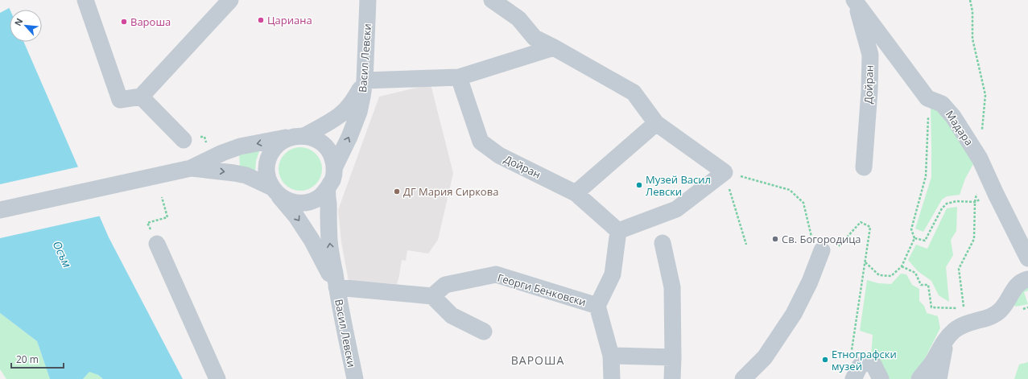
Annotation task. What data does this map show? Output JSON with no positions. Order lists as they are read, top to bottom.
{
  "streets": {
    "street": [
      "Васил Левски",
      "Дойран",
      "Мадара",
      "Георги Бенковски"
    ]
  },
  "districts": ["ВАРОША"],
  "water": ["Осъм"],
  "places": [
    "Цариана",
    "Вароша",
    "Музей Васил Левски",
    "ДГ Мария Сиркова",
    "Св. Богородица",
    "Етнографски музей"
  ],
  "scale_bar": "20 m",
  "north": "top left"
}
